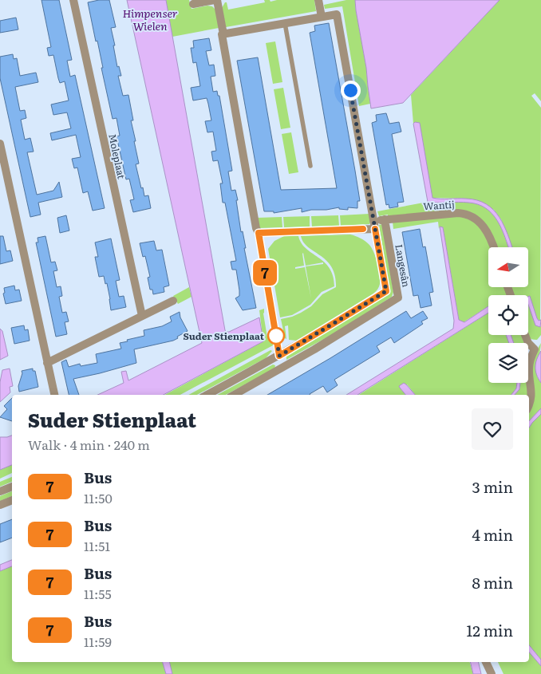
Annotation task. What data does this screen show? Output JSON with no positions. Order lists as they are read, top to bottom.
{
  "streets": {
    "street": ["Moleplaat", "Wantij", "Langesân"]
  },
  "crossings": [
    ["Wantij", "Langesân"]
  ],
  "water": ["Himpenser Wielen"],
  "places": ["Suder Stienplaat"],
  "lines": ["bus line 7"],
  "north": "left",
  "page": {
    "on_map": "7",
    "heading": ["Suder Stienplaat", "Walk · 4 min · 240 m"],
    "list": [
      {
        "mark": "7",
        "name": "Bus",
        "note": "11:50",
        "value": "3 min"
      },
      {
        "mark": "7",
        "name": "Bus",
        "note": "11:51",
        "value": "4 min"
      },
      {
        "mark": "7",
        "name": "Bus",
        "note": "11:55",
        "value": "8 min"
      },
      {
        "mark": "7",
        "name": "Bus",
        "note": "11:59",
        "value": "12 min"
      }
    ]
  }
}
